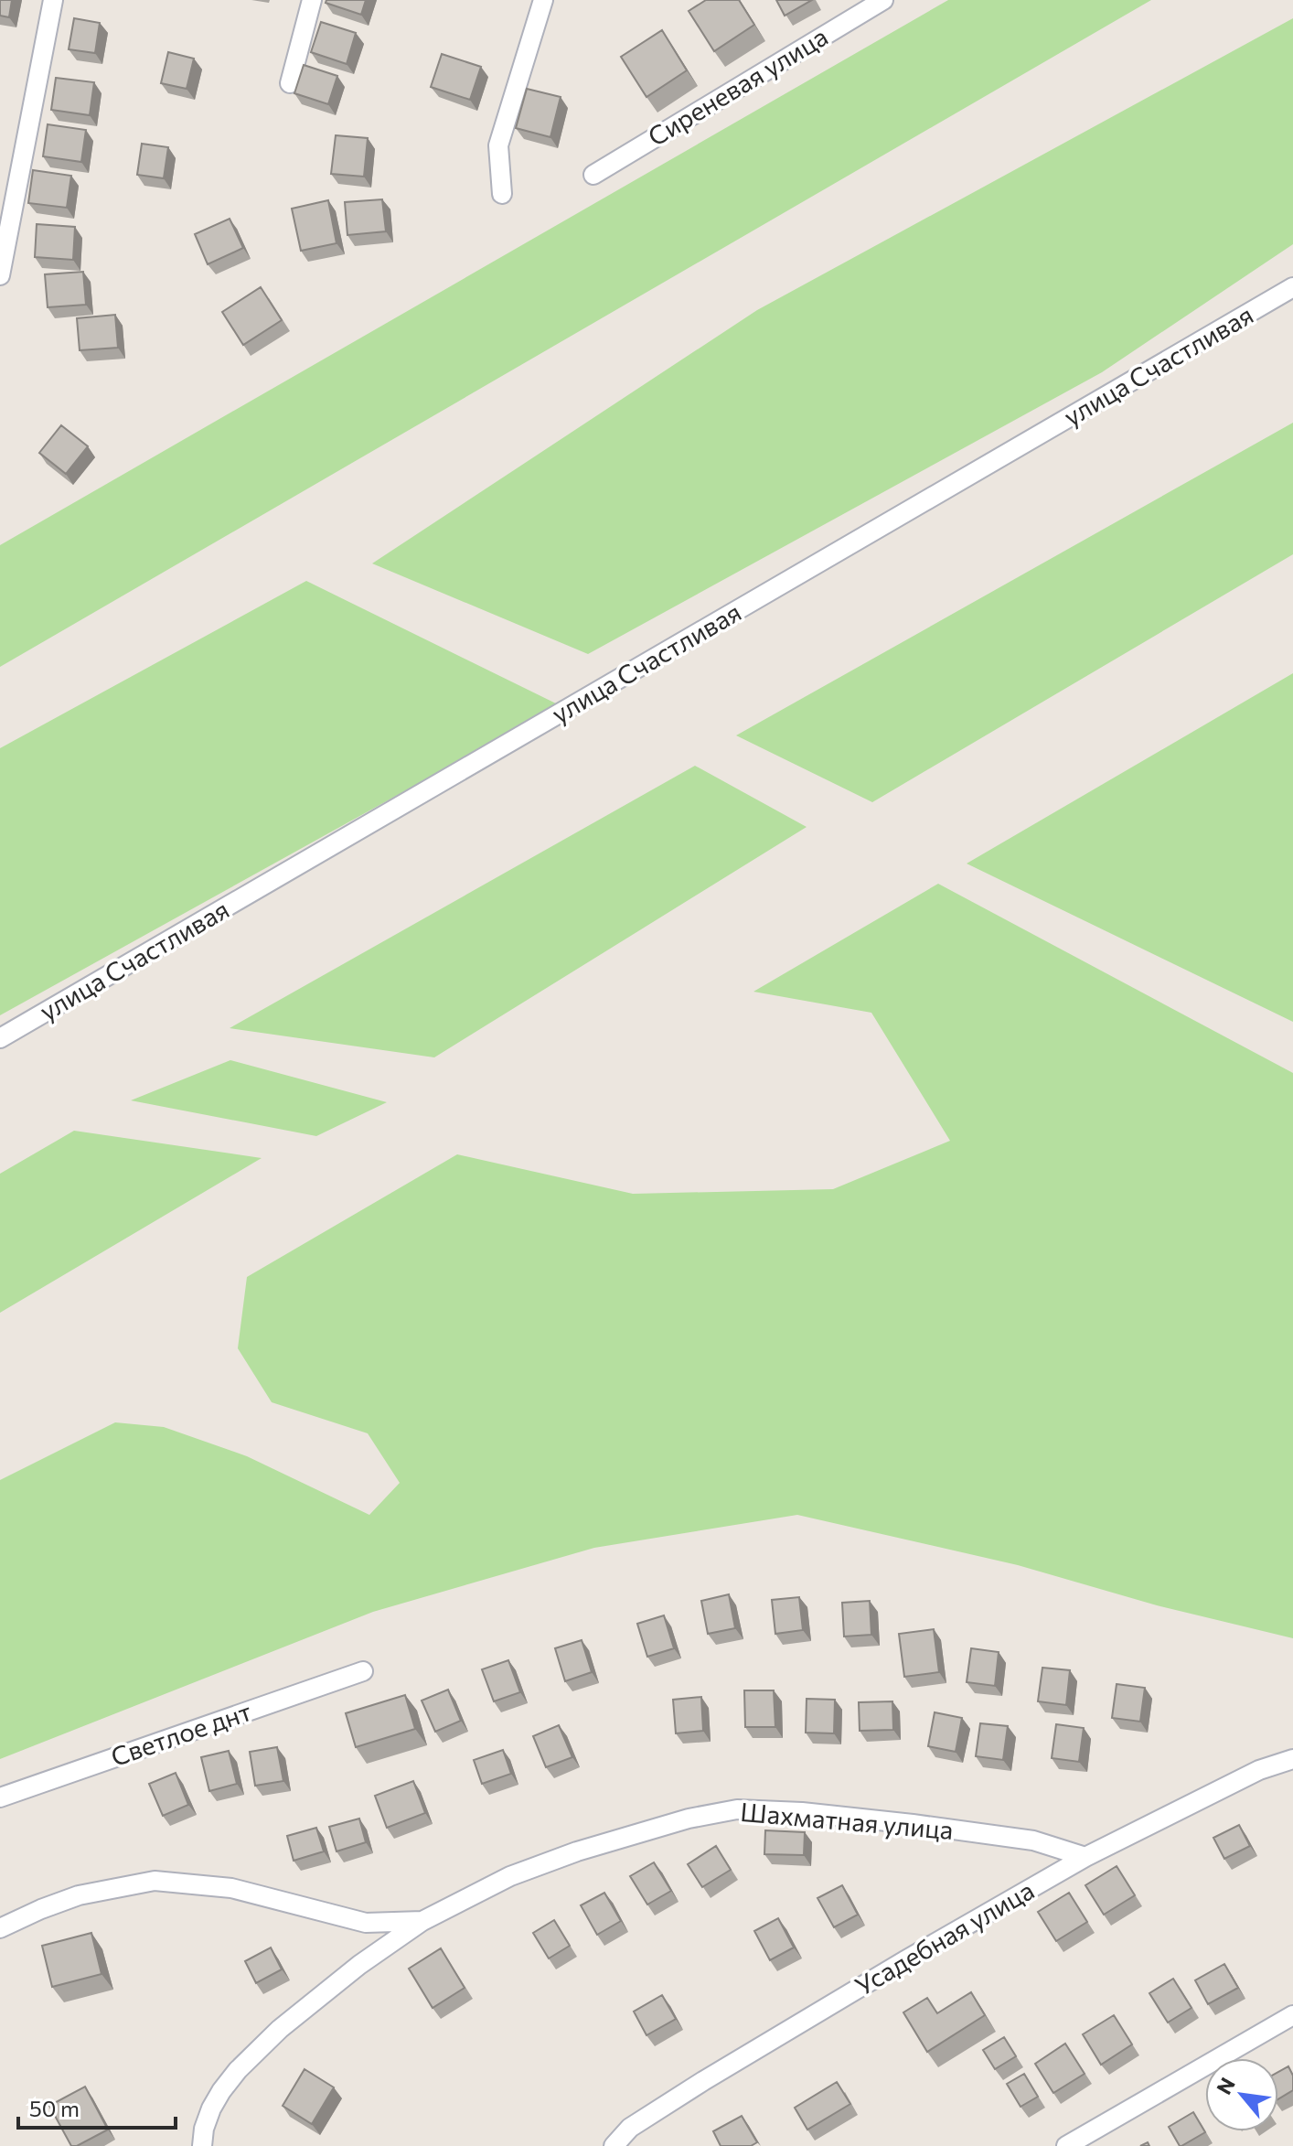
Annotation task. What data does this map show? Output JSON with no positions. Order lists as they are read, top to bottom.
{
  "streets": {
    "street": [
      "Сиреневая улица",
      "улица Счастливая",
      "Светлое днт",
      "Шахматная улица",
      "Усадебная улица"
    ]
  },
  "crossings": [
    ["Шахматная улица", "Усадебная улица"]
  ],
  "scale_bar": "50 m",
  "north": "top left"
}
